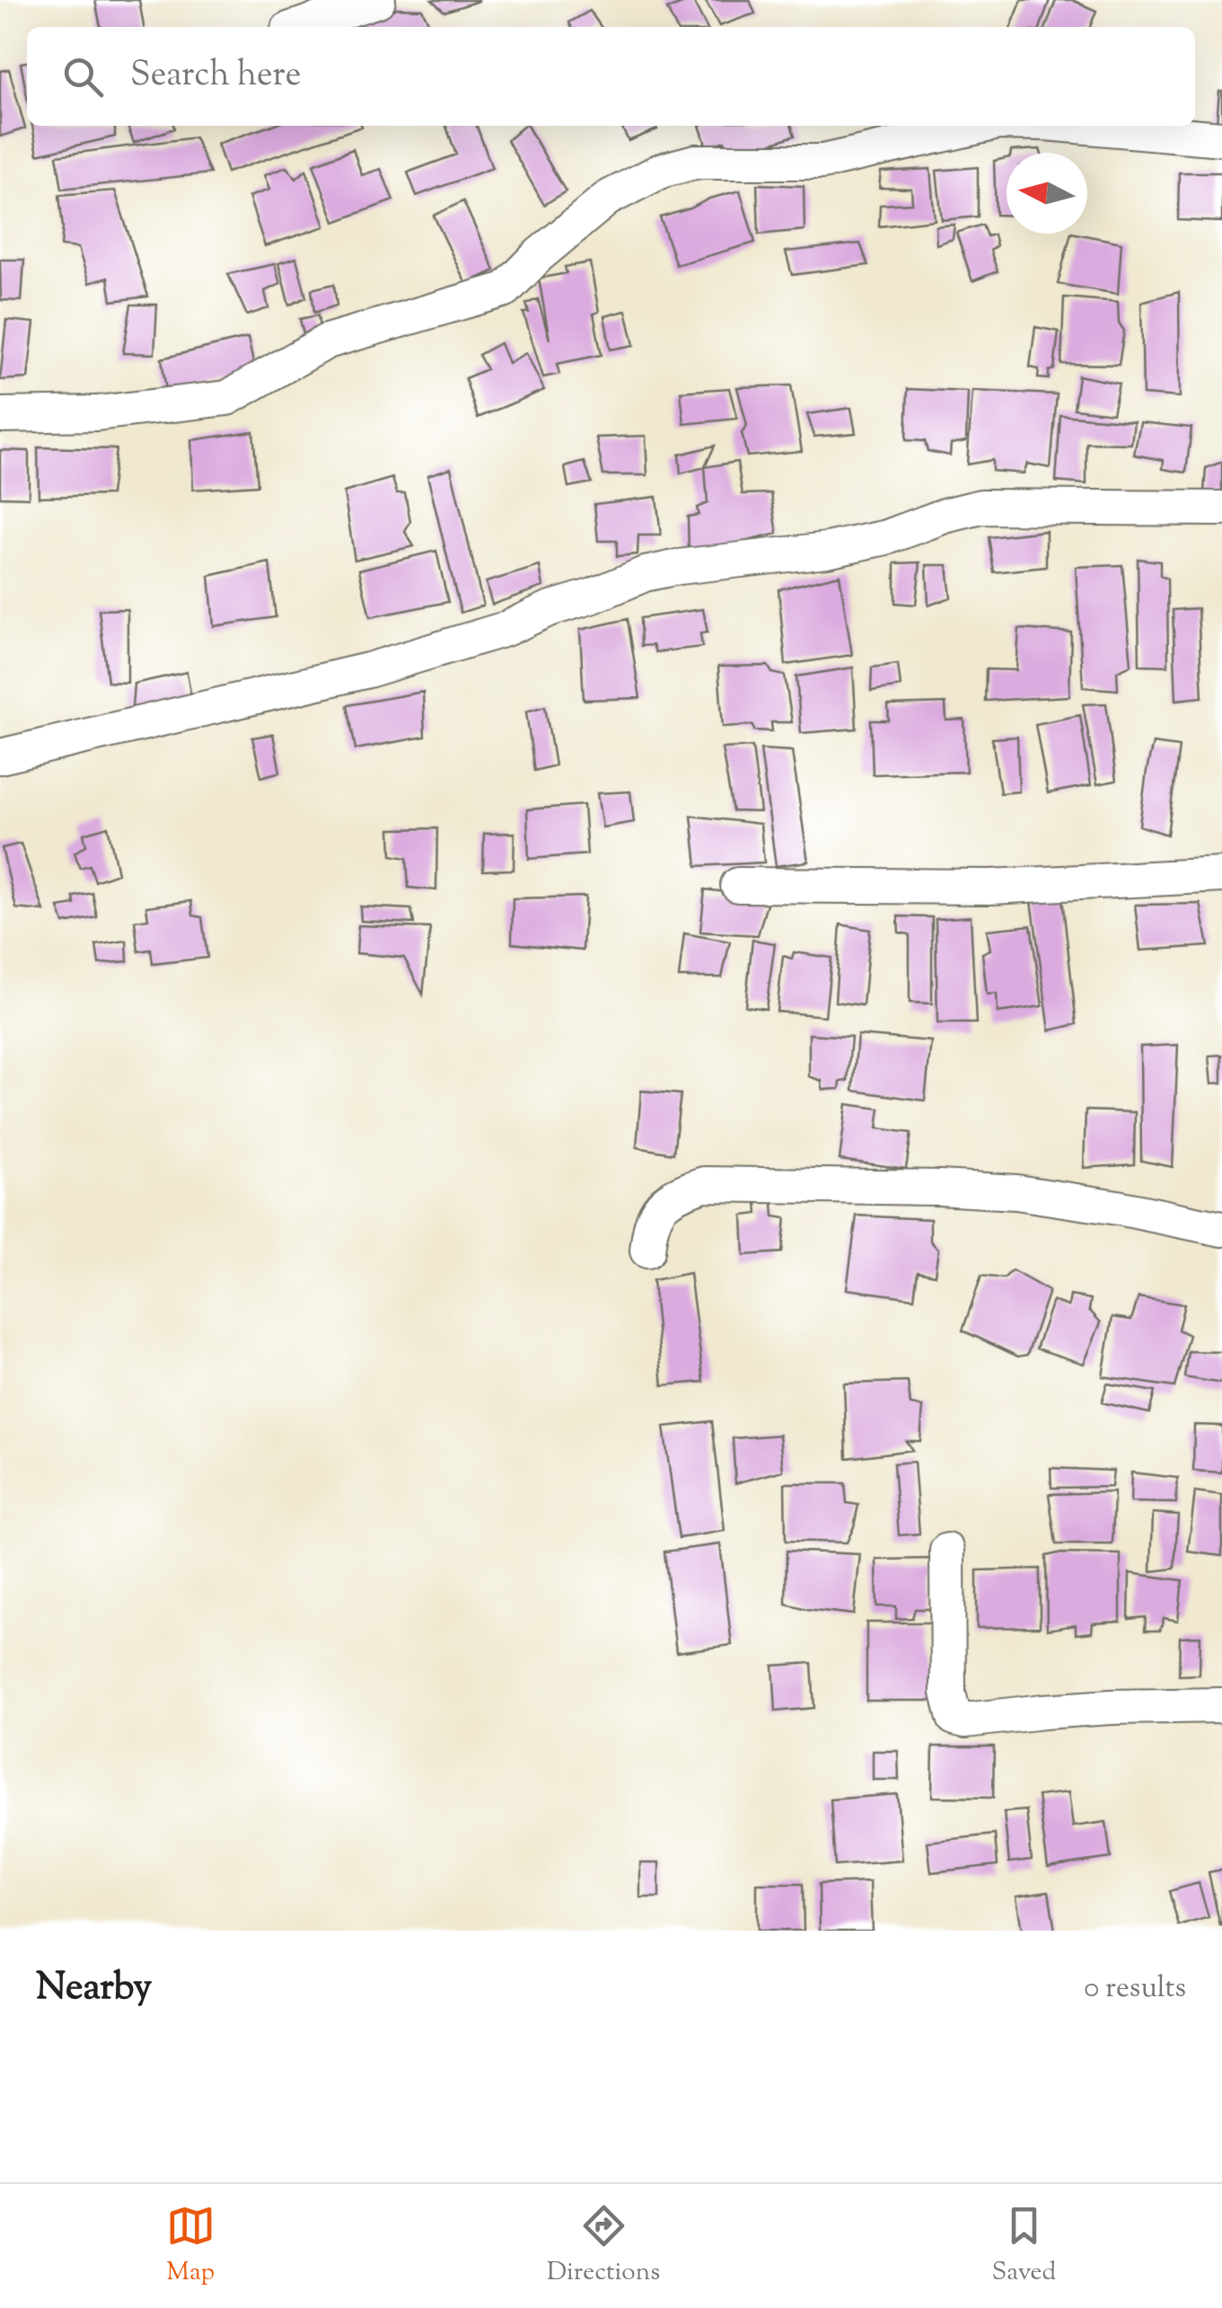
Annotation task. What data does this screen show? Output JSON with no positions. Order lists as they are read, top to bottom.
{
  "north": "left",
  "page": {
    "search": "Search here",
    "heading": ["Nearby", "0 results"],
    "nav": ["Map", "Directions", "Saved"]
  }
}
